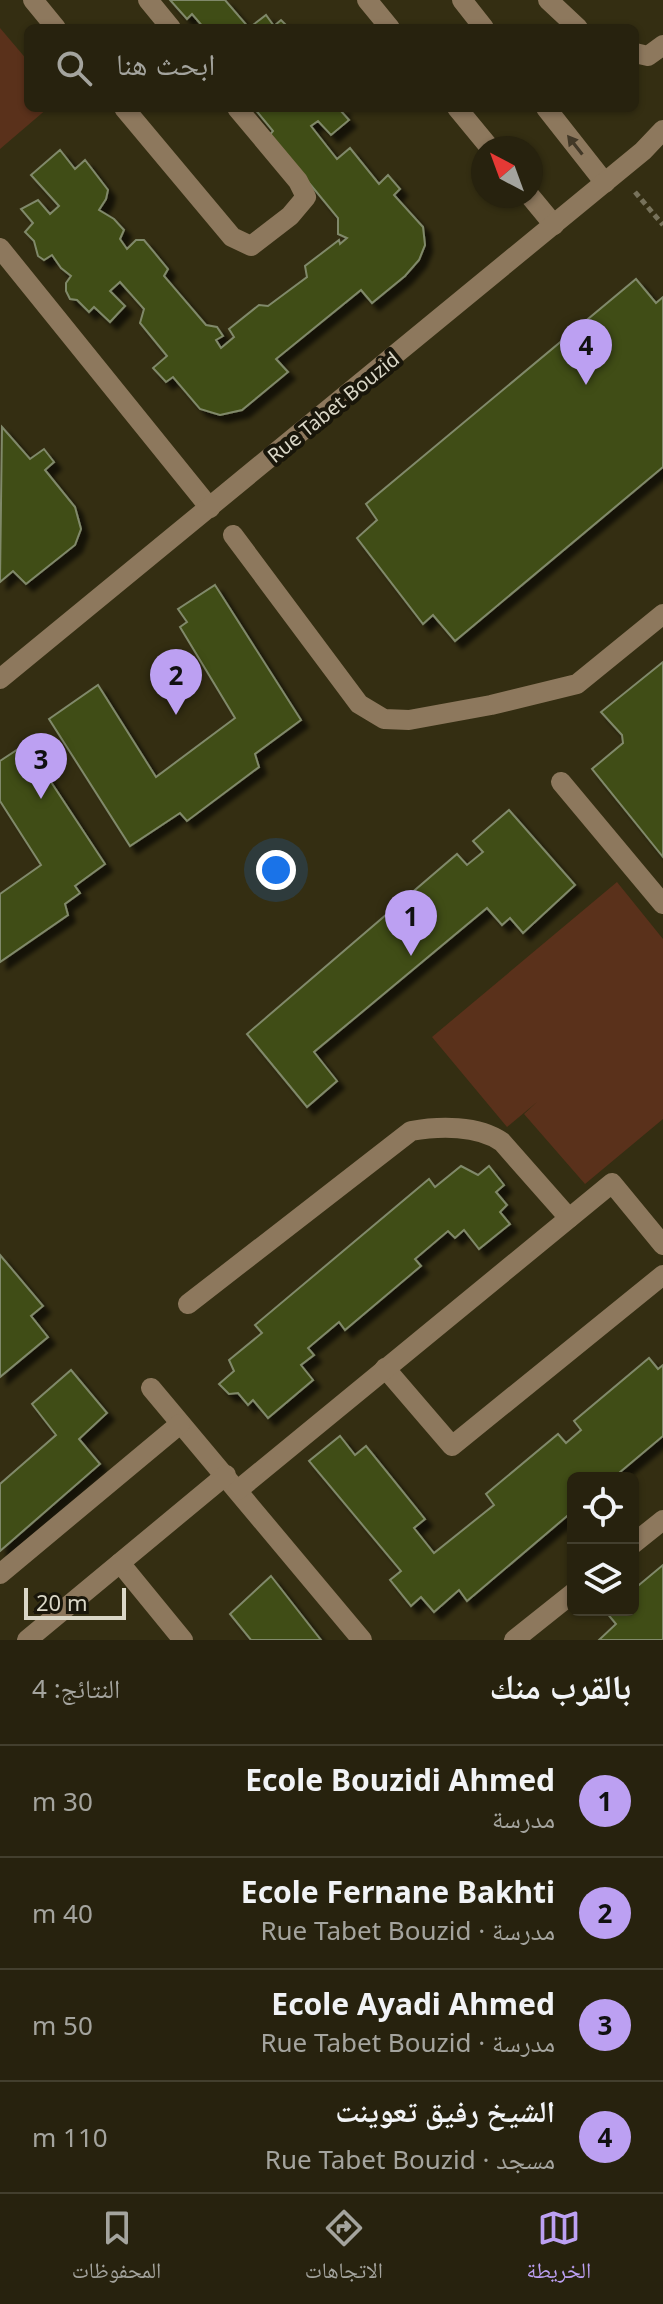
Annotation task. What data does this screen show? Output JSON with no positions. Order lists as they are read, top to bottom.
{
  "streets": {
    "street": ["Rue Tabet Bouzid"]
  },
  "scale_bar": "20 m",
  "north": "top left",
  "page": {
    "search": "ابحث هنا",
    "pins": [
      "4",
      "2",
      "3",
      "1"
    ],
    "scale": "20 m",
    "heading": ["بالقرب منك", "النتائج: 4"],
    "list": [
      {
        "mark": "1",
        "name": "Ecole Bouzidi Ahmed",
        "note": "مدرسة",
        "value": "30 m"
      },
      {
        "mark": "2",
        "name": "Ecole Fernane Bakhti",
        "note": "مدرسة · Rue Tabet Bouzid",
        "value": "40 m"
      },
      {
        "mark": "3",
        "name": "Ecole Ayadi Ahmed",
        "note": "مدرسة · Rue Tabet Bouzid",
        "value": "50 m"
      },
      {
        "mark": "4",
        "name": "الشيخ رفيق تعوينت",
        "note": "مسجد · Rue Tabet Bouzid",
        "value": "110 m"
      }
    ],
    "nav": ["الخريطة", "الاتجاهات", "المحفوظات"]
  }
}
